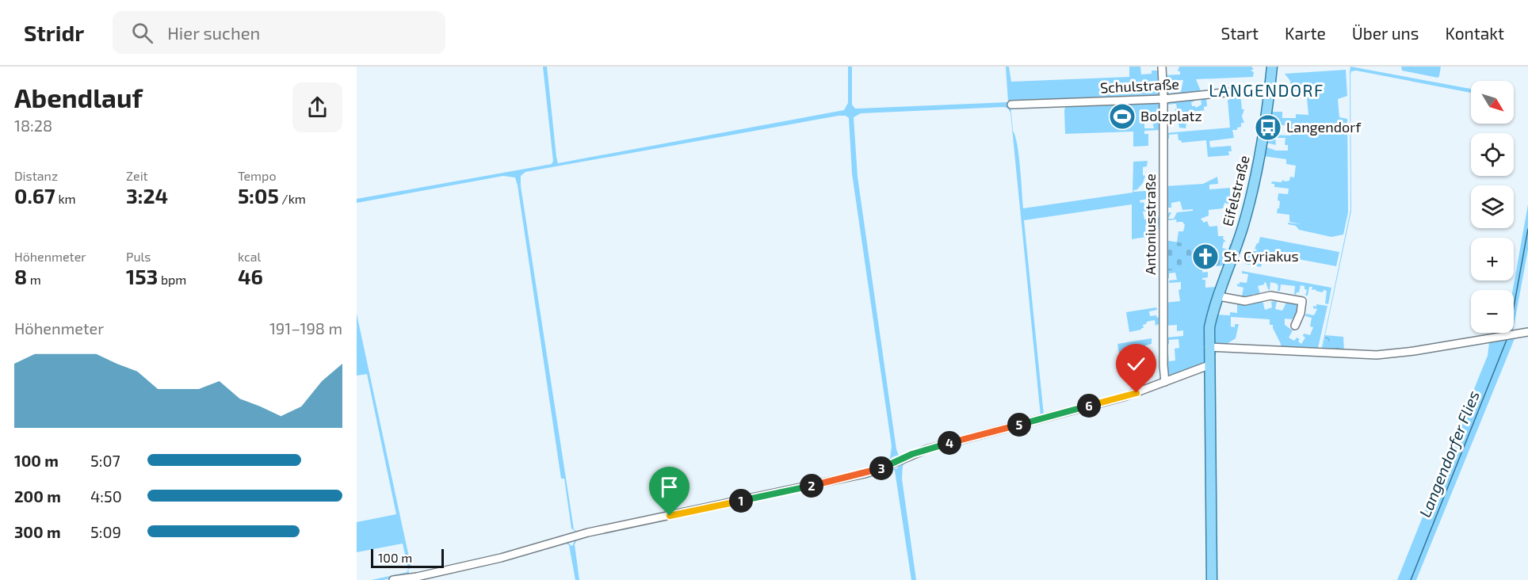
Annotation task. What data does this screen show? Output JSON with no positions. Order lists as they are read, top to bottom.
{
  "streets": {
    "main road": ["Eifelstraße"],
    "street": ["Schulstraße", "Antoniusstraße"]
  },
  "crossings": [
    ["Schulstraße", "Eifelstraße"],
    ["Schulstraße", "Antoniusstraße"]
  ],
  "districts": ["LANGENDORF"],
  "water": ["Langendorfer Flies"],
  "places": {
    "sports": ["Bolzplatz"],
    "bus stop": ["Langendorf"],
    "church": ["St. Cyriakus"]
  },
  "scale_bar": "100 m",
  "north": "bottom right",
  "page": {
    "header": "Stridr",
    "search": "Hier suchen",
    "nav": [
      "Start",
      "Karte",
      "Über uns",
      "Kontakt"
    ],
    "heading": ["Abendlauf", "18:28"],
    "map_buttons": ["+", "−"],
    "stats": [
      ["Distanz", "0.67 km"],
      ["Zeit", "3:24"],
      ["Tempo", "5:05 /km"],
      ["Höhenmeter", "8 m"],
      ["Puls", "153 bpm"],
      ["kcal", "46"]
    ],
    "chart": ["Höhenmeter", "191–198 m"],
    "pins": [
      "6",
      "5",
      "4",
      "3",
      "2",
      "1"
    ],
    "list": [
      {
        "name": "100 m",
        "note": "5:07"
      },
      {
        "name": "200 m",
        "note": "4:50"
      },
      {
        "name": "300 m",
        "note": "5:09"
      }
    ],
    "scale": "100 m"
  }
}
